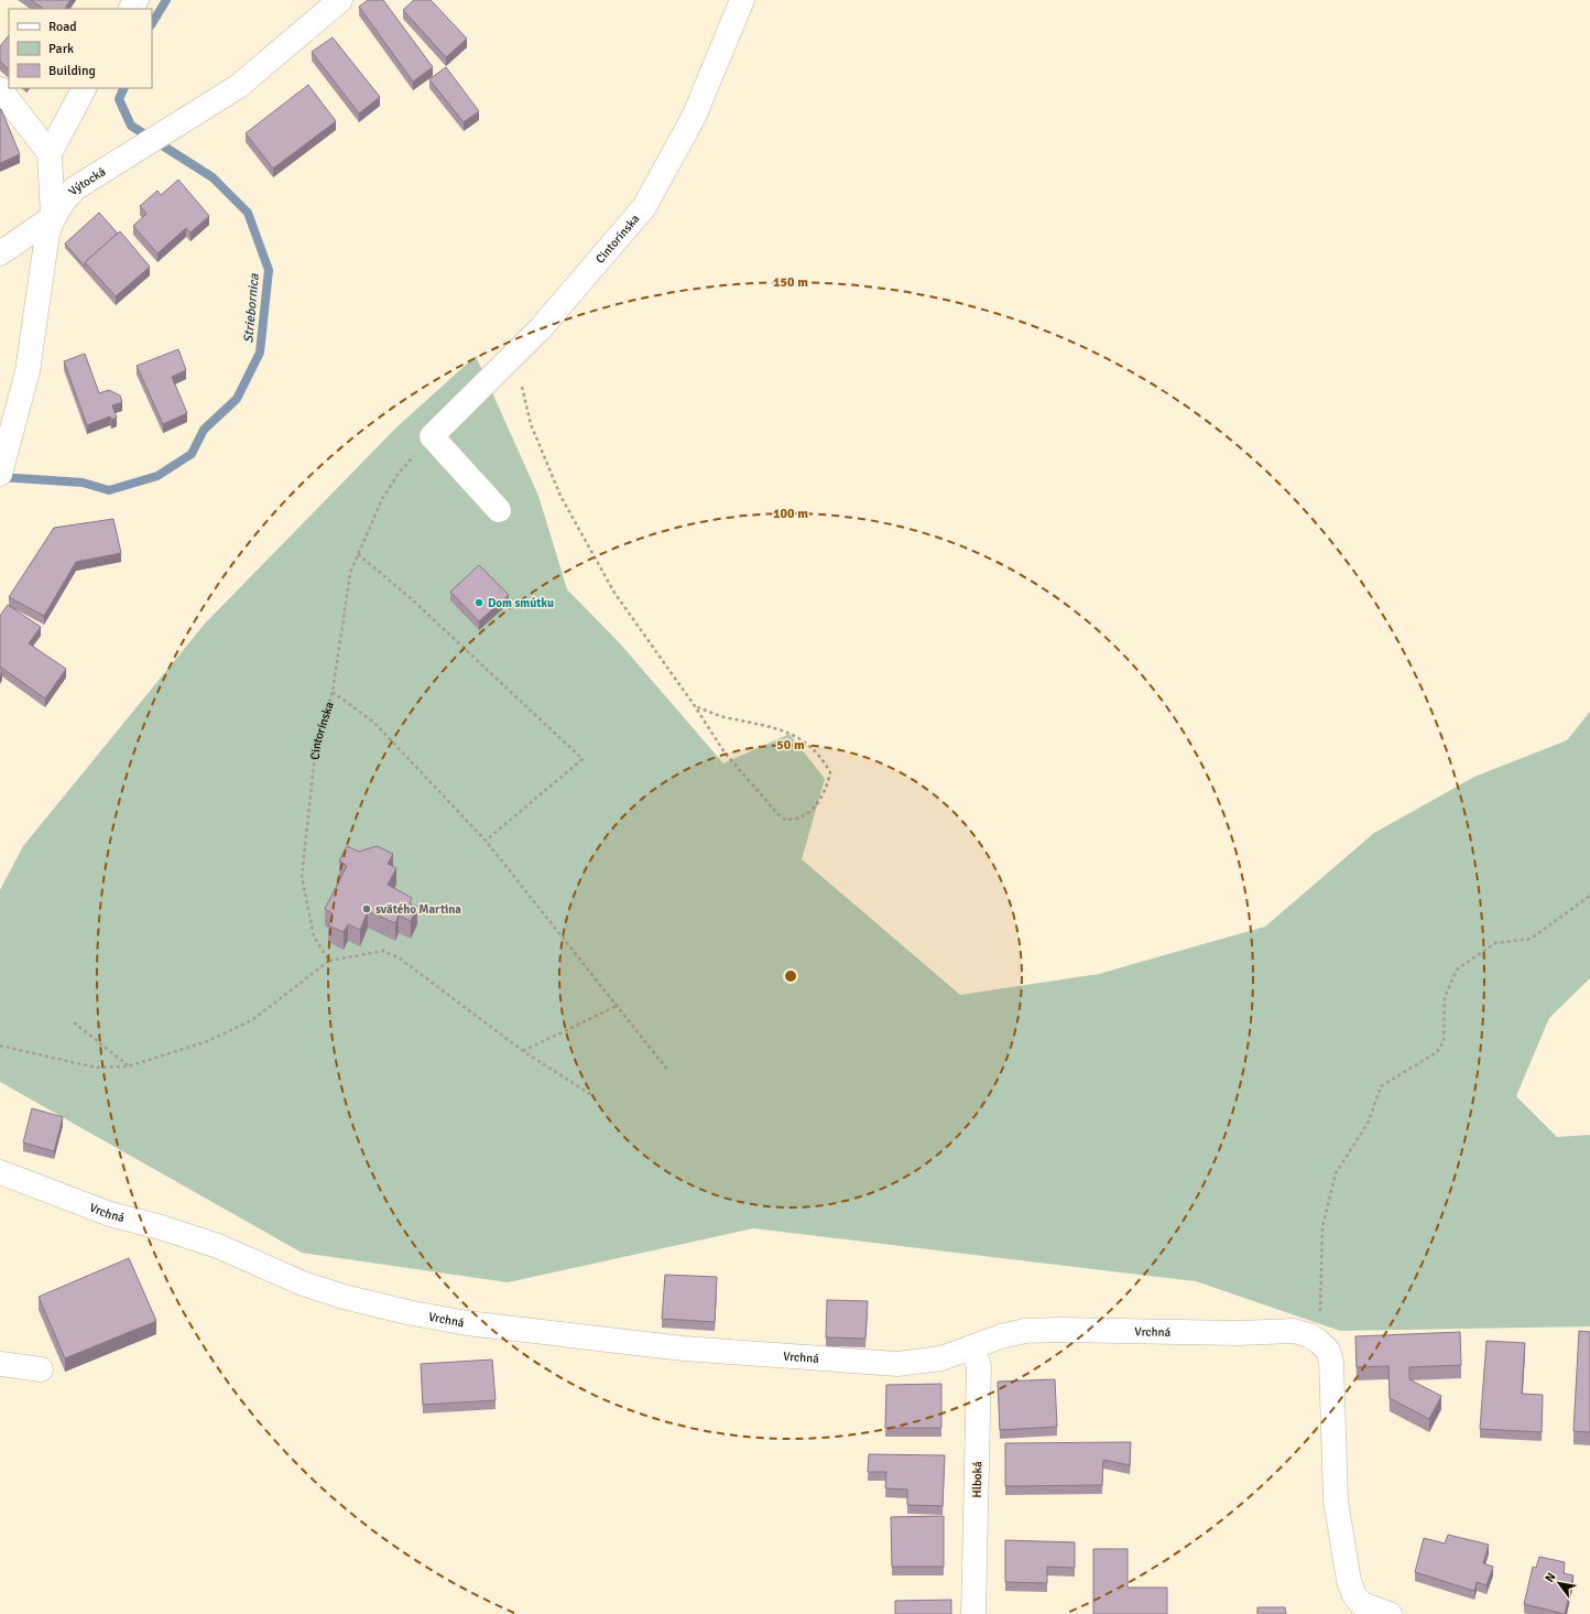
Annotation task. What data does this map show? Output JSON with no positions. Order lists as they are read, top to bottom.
{
  "streets": {
    "street": [
      "Výtocká",
      "Cintorínska",
      "Vrchná",
      "Hlboká"
    ]
  },
  "crossings": [
    ["Vrchná", "Hlboká"]
  ],
  "water": ["Striebornica"],
  "places": ["Dom smútku", "svätého Martina"],
  "legend": ["Road", "Park", "Building"],
  "north": "top left",
  "rings": ["150 m", "100 m", "50 m"]
}
